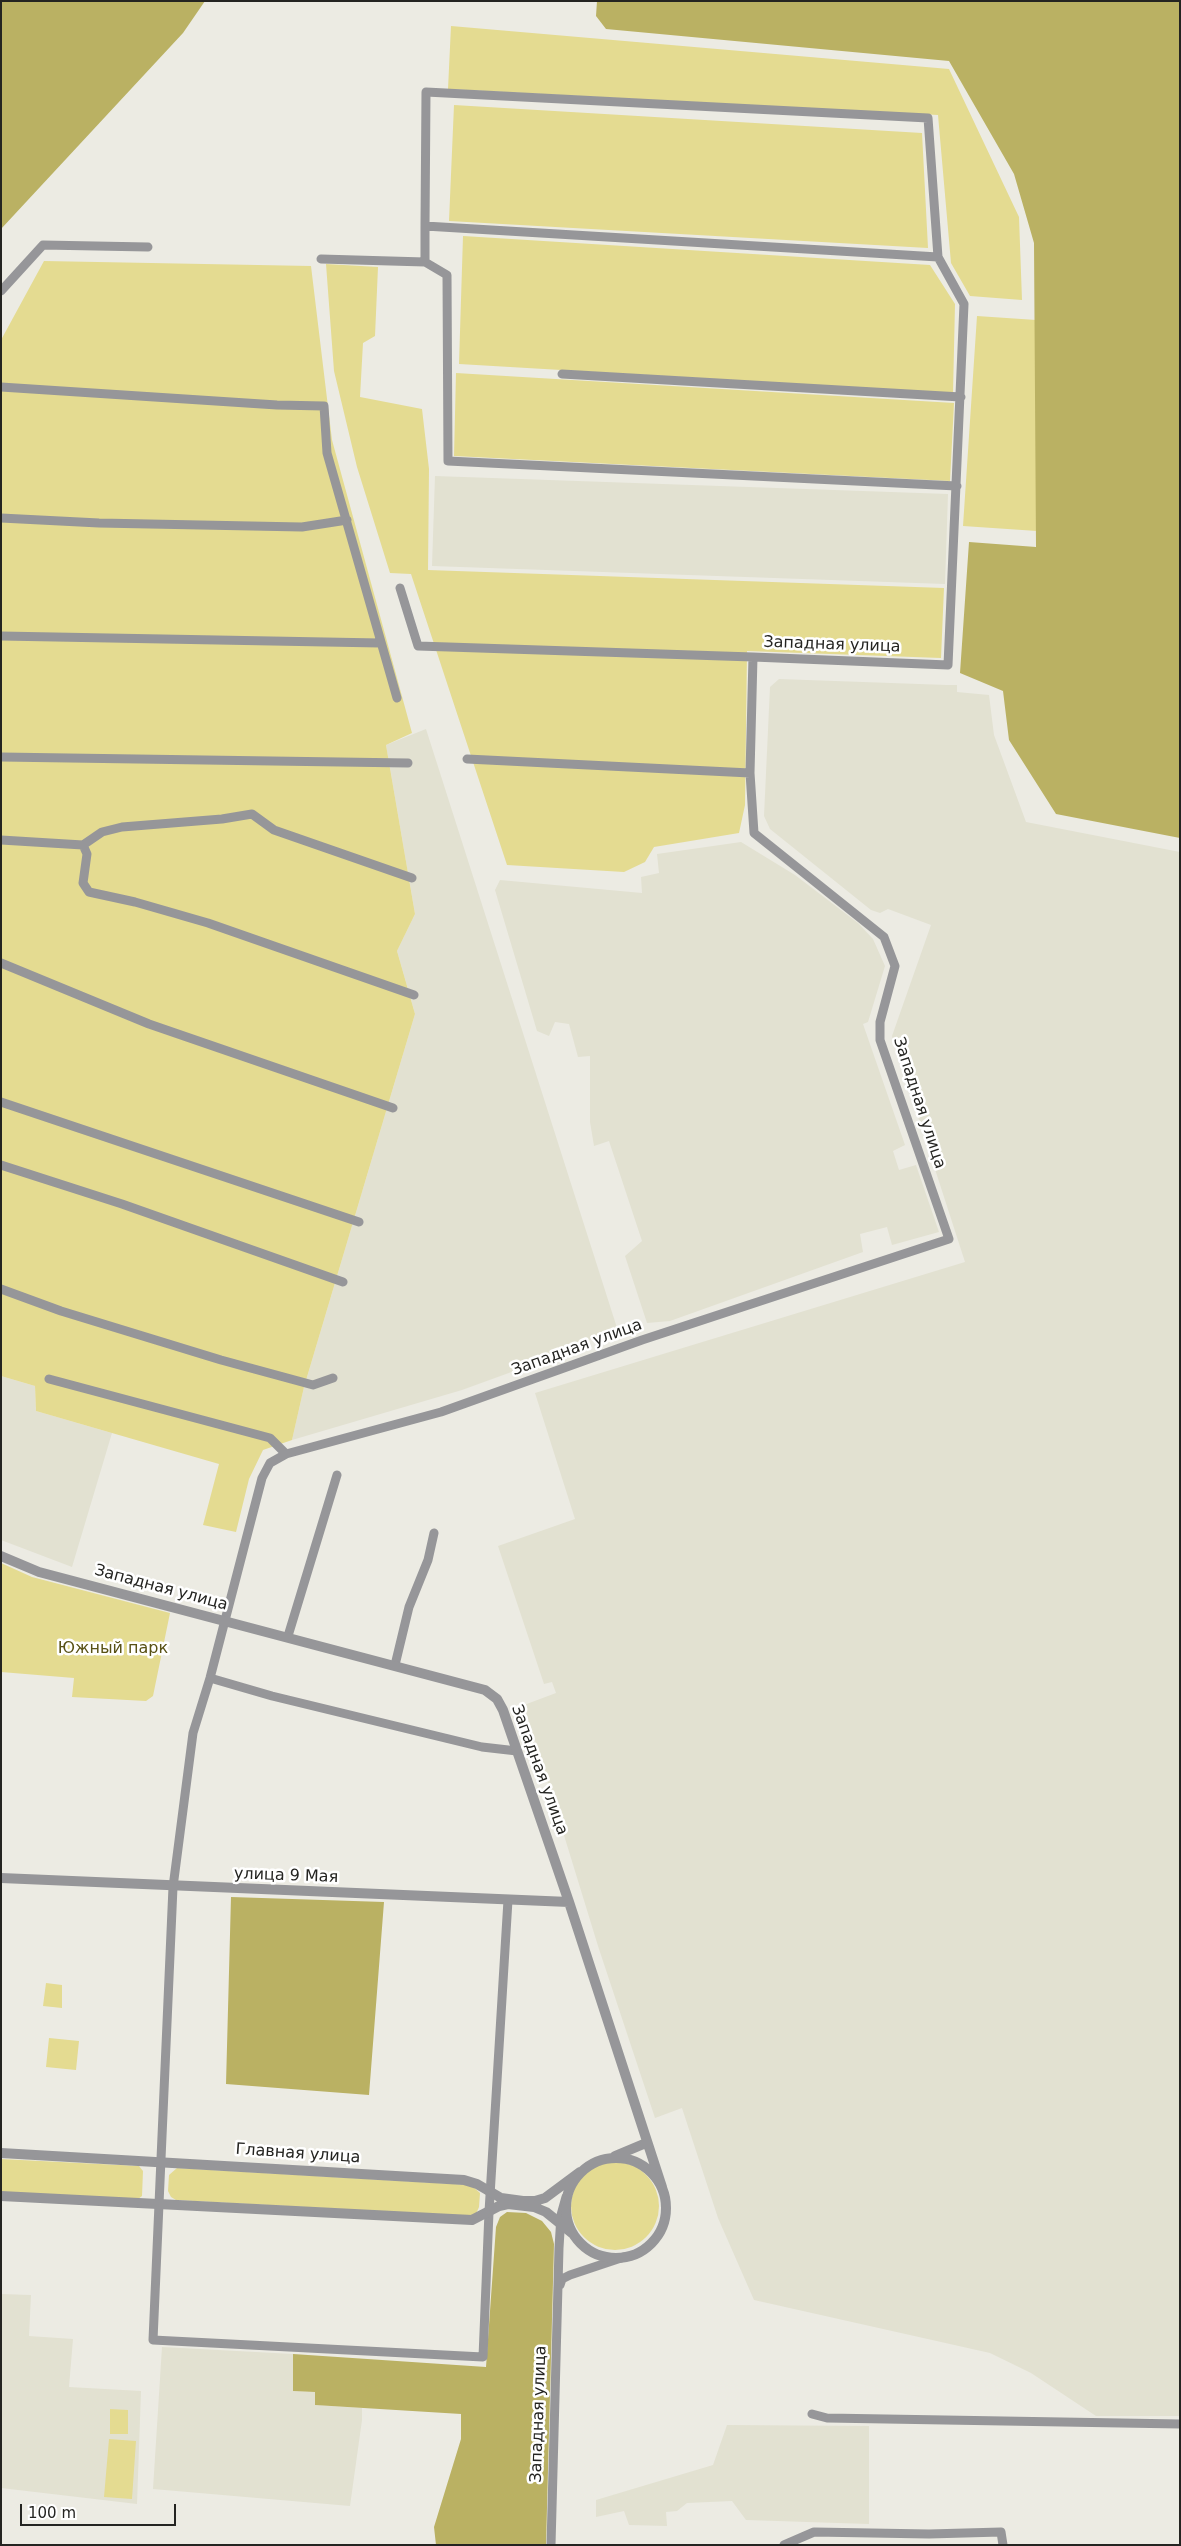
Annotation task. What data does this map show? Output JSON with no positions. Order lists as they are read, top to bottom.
{
  "streets": {
    "street": ["Западная улица", "улица 9 Мая", "Главная улица"]
  },
  "crossings": [
    ["Западная улица", "улица 9 Мая"],
    ["Западная улица", "Главная улица"]
  ],
  "parks": ["Южный парк"],
  "scale_bar": "100 m"
}
